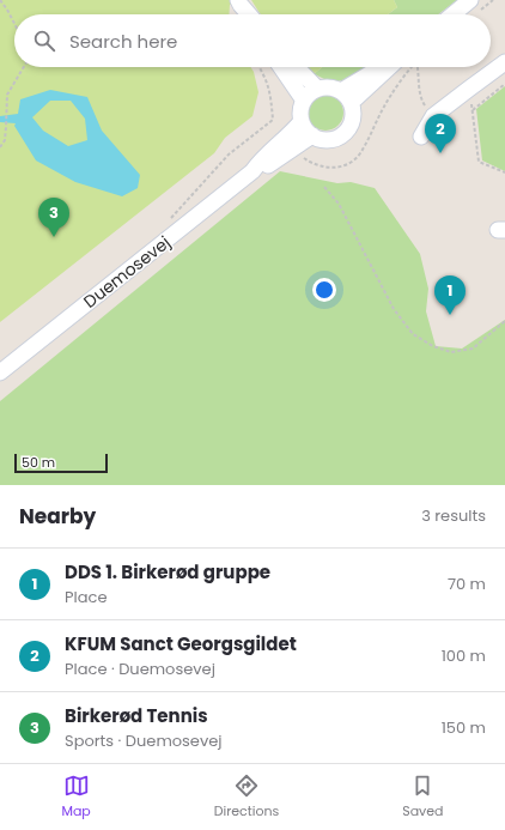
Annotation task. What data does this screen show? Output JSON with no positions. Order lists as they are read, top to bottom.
{
  "streets": {
    "street": ["Duemosevej"]
  },
  "scale_bar": "50 m",
  "page": {
    "search": "Search here",
    "pins": ["2", "3", "1"],
    "scale": "50 m",
    "heading": ["Nearby", "3 results"],
    "list": [
      {
        "mark": "1",
        "name": "DDS 1. Birkerød gruppe",
        "note": "Place",
        "value": "70 m"
      },
      {
        "mark": "2",
        "name": "KFUM Sanct Georgsgildet",
        "note": "Place · Duemosevej",
        "value": "100 m"
      },
      {
        "mark": "3",
        "name": "Birkerød Tennis",
        "note": "Sports · Duemosevej",
        "value": "150 m"
      }
    ],
    "nav": ["Map", "Directions", "Saved"]
  }
}
